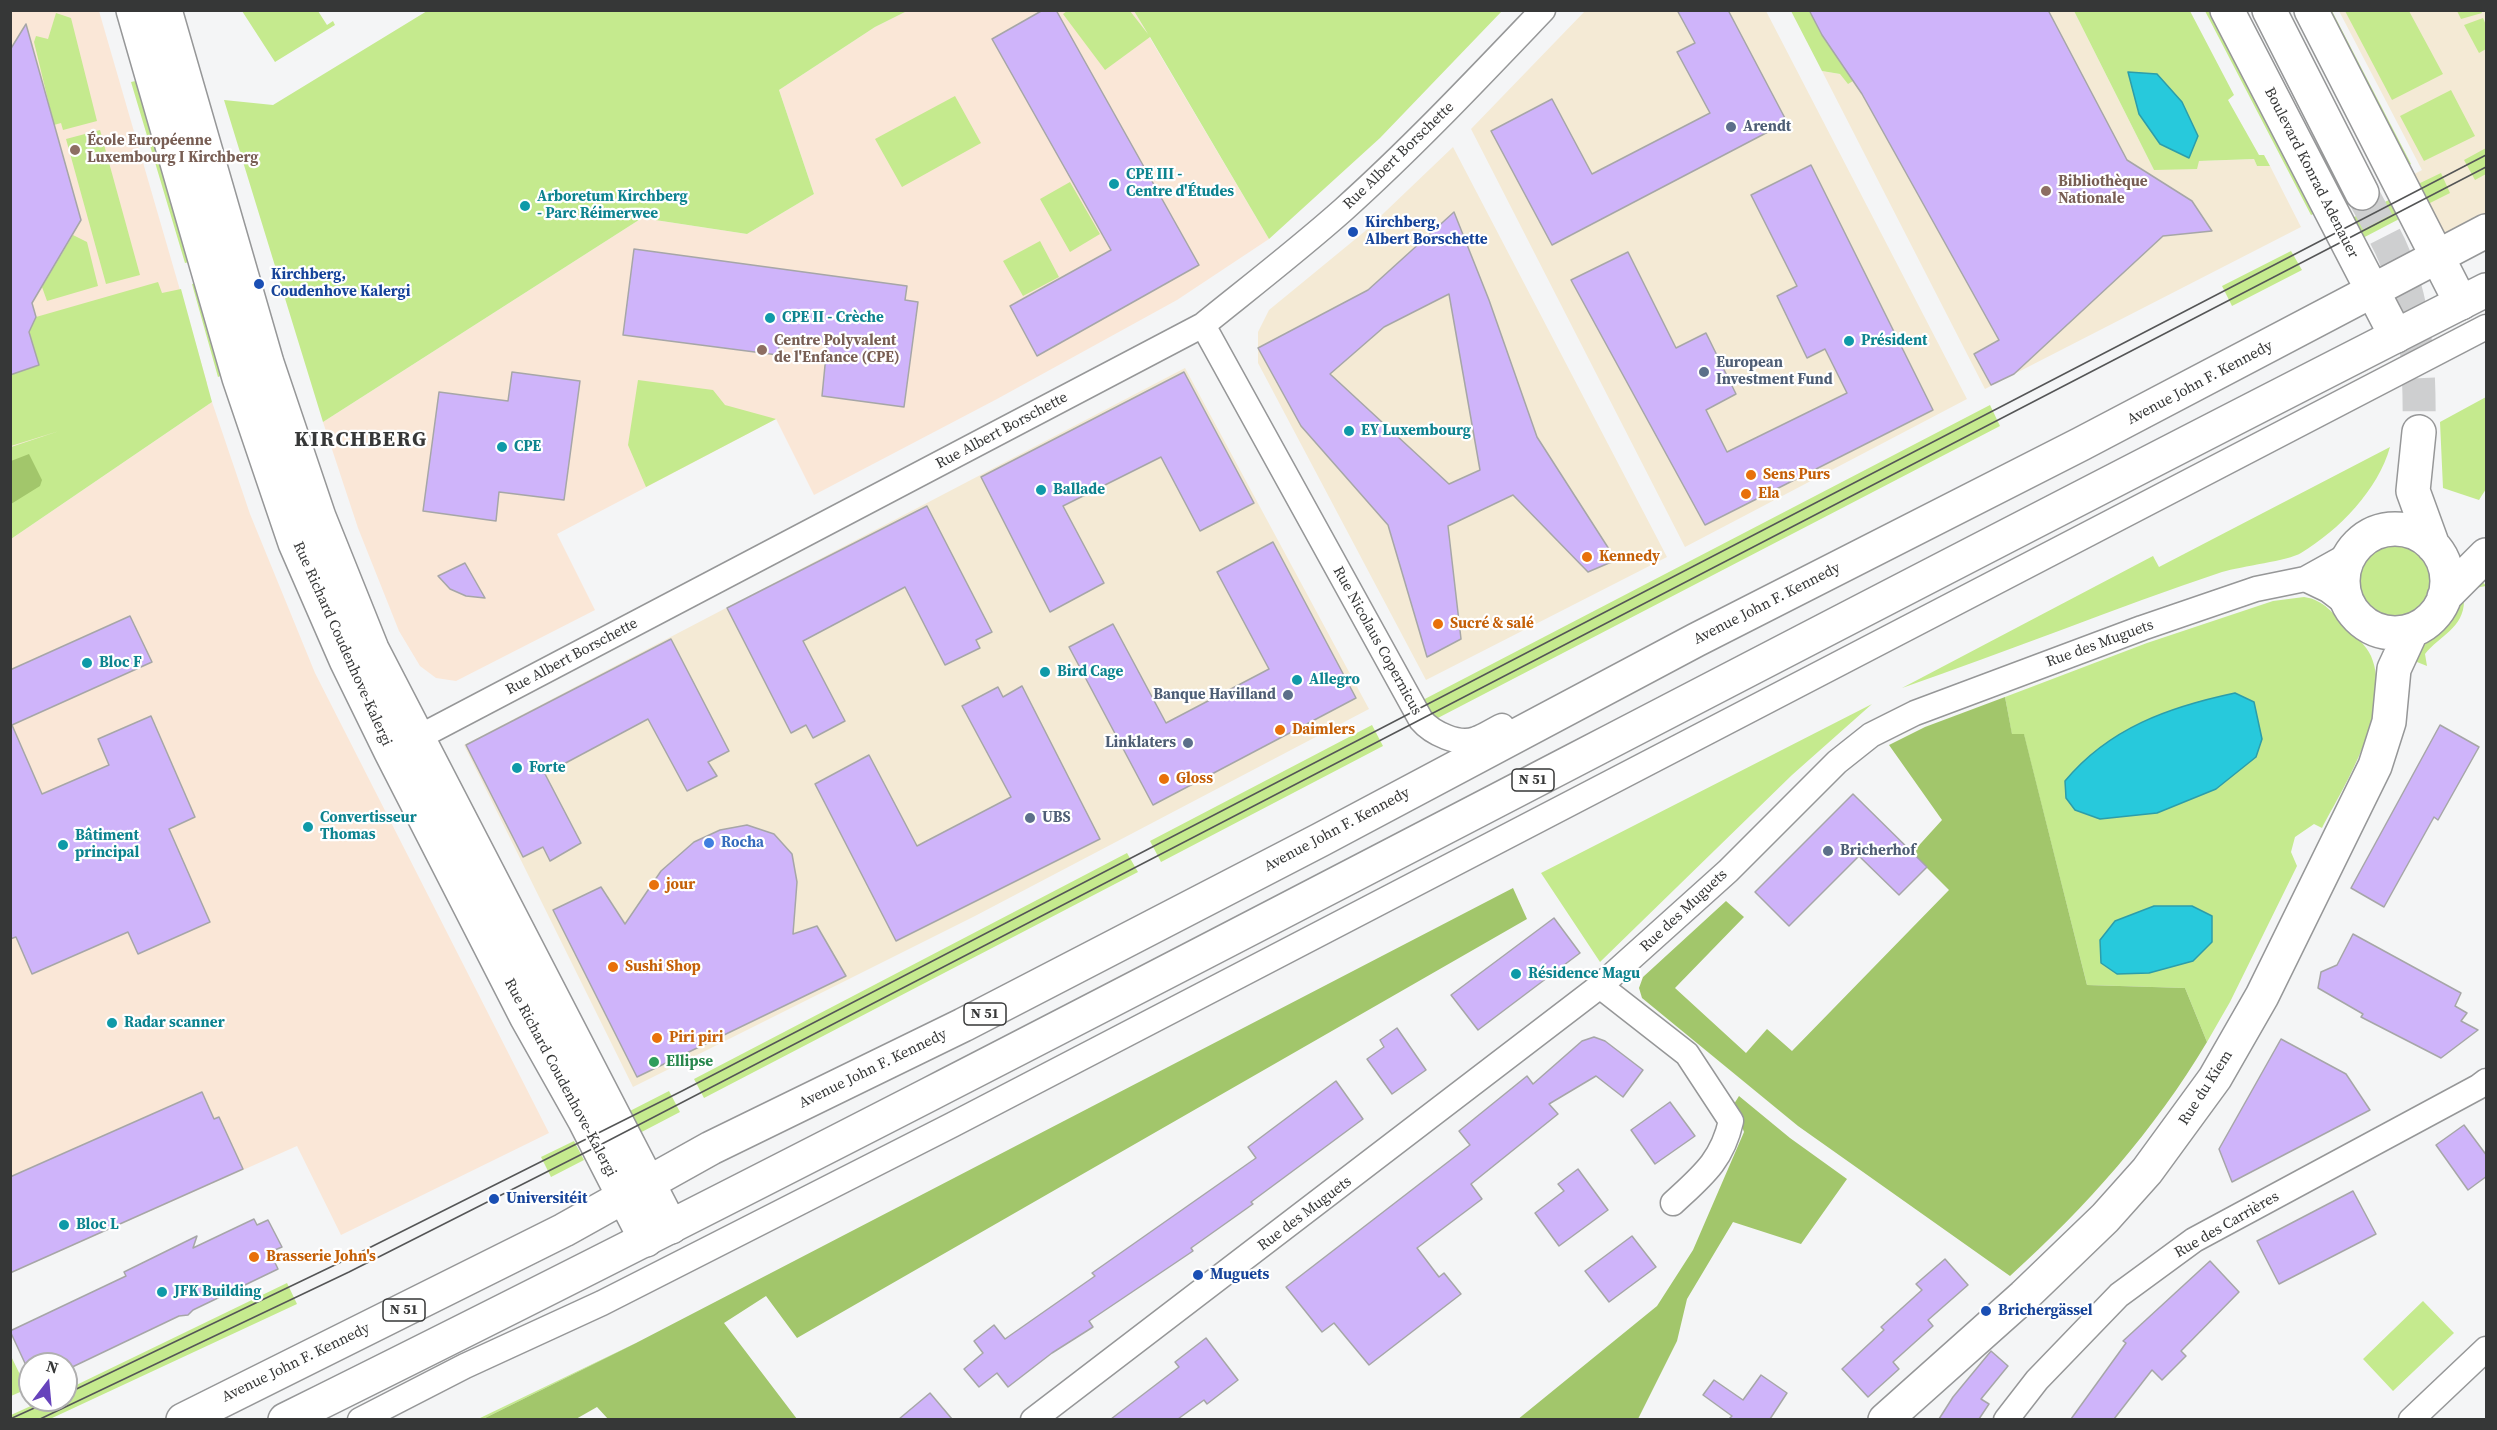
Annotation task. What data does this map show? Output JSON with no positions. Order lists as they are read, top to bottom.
{
  "streets": {
    "main road": [
      "Boulevard Konrad Adenauer",
      "Avenue John F. Kennedy",
      "Rue Richard Coudenhove-Kalergi",
      "N 51",
      "Rue du Kiem"
    ],
    "street": [
      "Rue Albert Borschette",
      "Rue Nicolaus Copernicus",
      "Rue des Muguets",
      "Rue des Carrières"
    ]
  },
  "crossings": [
    ["Rue Albert Borschette", "Rue Nicolaus Copernicus"],
    ["Rue Albert Borschette", "Rue Richard Coudenhove-Kalergi"],
    ["Boulevard Konrad Adenauer", "Avenue John F. Kennedy"],
    ["Boulevard Konrad Adenauer", "N 51"],
    ["Avenue John F. Kennedy", "Rue Nicolaus Copernicus"],
    ["Avenue John F. Kennedy", "Rue Richard Coudenhove-Kalergi"],
    ["Rue Richard Coudenhove-Kalergi", "N 51"],
    ["Rue des Muguets", "Rue du Kiem"]
  ],
  "districts": ["KIRCHBERG"],
  "places": [
    "Arendt",
    "École Européenne Luxembourg I Kirchberg",
    "CPE III - Centre d'Études",
    "Bibliothèque Nationale",
    "Arboretum Kirchberg - Parc Réimerwee",
    "Kirchberg, Albert Borschette",
    "Kirchberg, Coudenhove Kalergi",
    "CPE II - Crèche",
    "Président",
    "Centre Polyvalent de l'Enfance (CPE)",
    "European Investment Fund",
    "EY Luxembourg",
    "CPE",
    "Sens Purs",
    "Ballade",
    "Ela",
    "Kennedy",
    "Sucré & salé",
    "Bloc F",
    "Bird Cage",
    "Allegro",
    "Banque Havilland",
    "Daimlers",
    "Linklaters",
    "Forte",
    "Gloss",
    "UBS",
    "Convertisseur Thomas",
    "Rocha",
    "Bâtiment principal",
    "Bricherhof",
    "jour",
    "Sushi Shop",
    "Résidence Magu",
    "Radar scanner",
    "Piri piri",
    "Ellipse",
    "Universitéit",
    "Bloc L",
    "Brasserie John's",
    "Muguets",
    "JFK Building",
    "Brichergässel"
  ],
  "north": "top"
}
